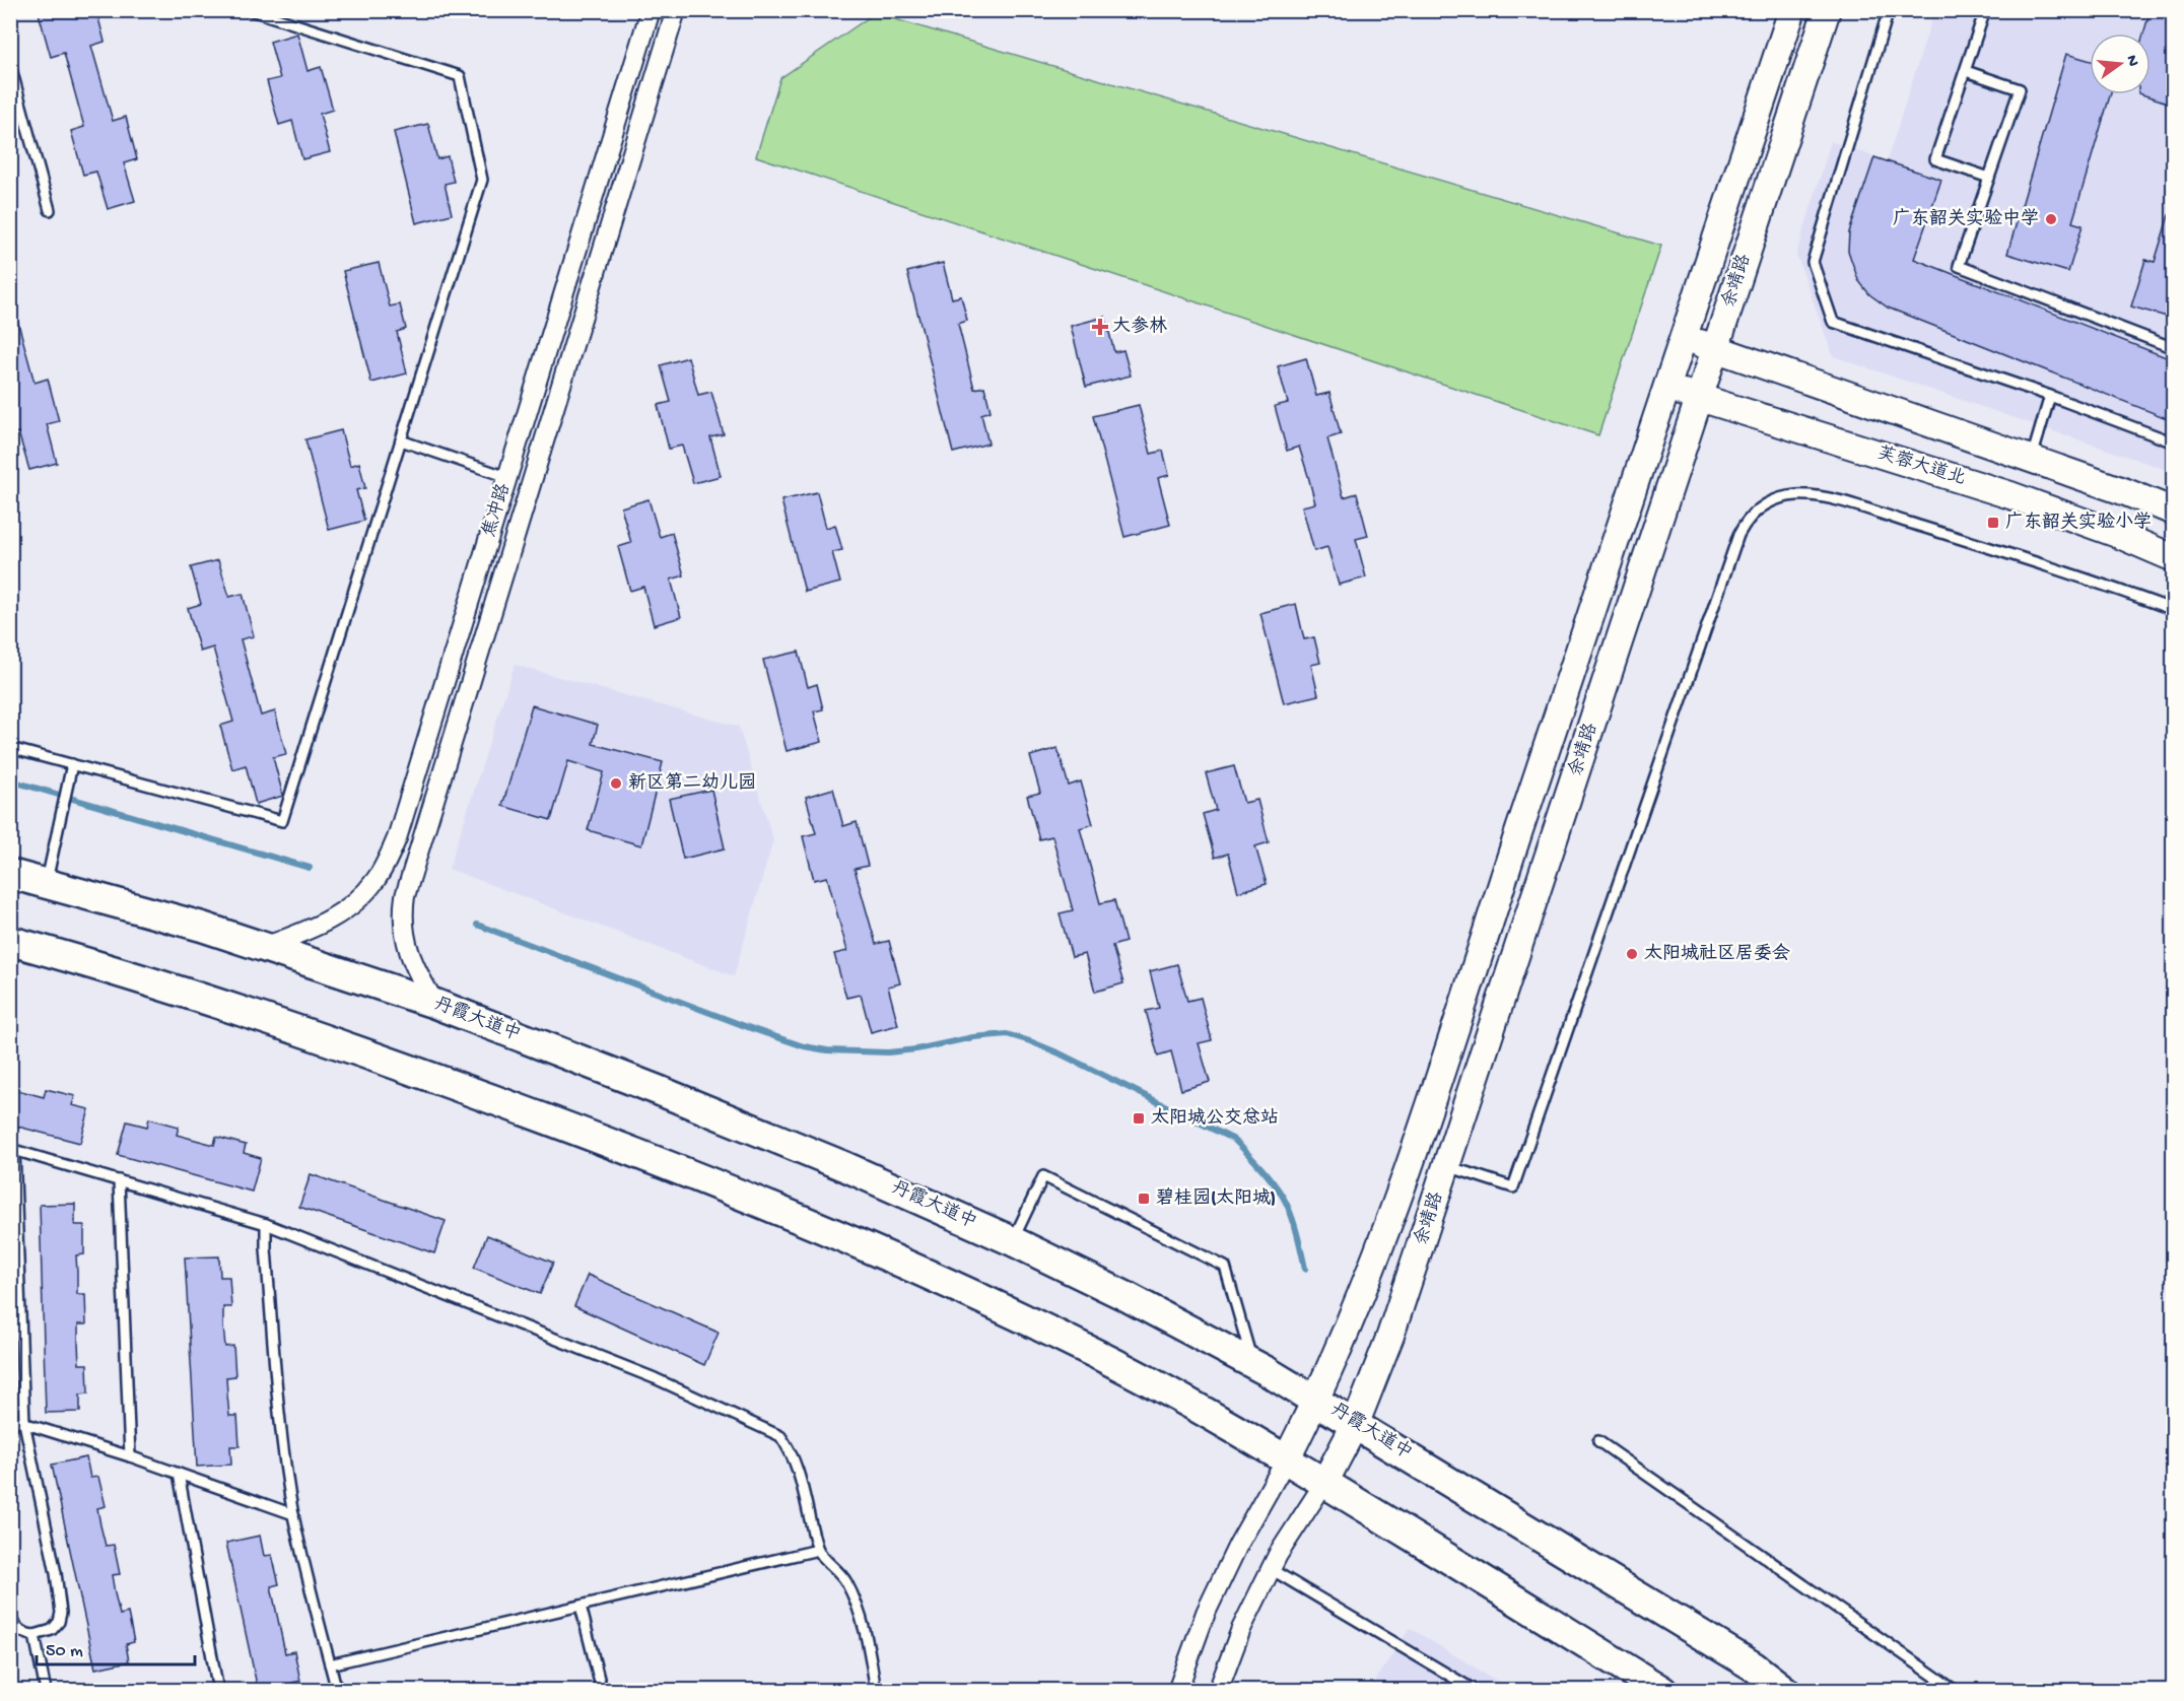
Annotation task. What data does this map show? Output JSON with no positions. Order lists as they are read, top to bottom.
{
  "streets": {
    "main road": ["余靖路", "芙蓉大道北", "丹霞大道中"],
    "street": ["焦冲路"]
  },
  "crossings": [
    ["余靖路", "芙蓉大道北"],
    ["余靖路", "丹霞大道中"],
    ["焦冲路", "丹霞大道中"]
  ],
  "places": {
    "other": ["广东韶关实验中学", "新区第二幼儿园", "太阳城社区居委会"],
    "health": ["大参林"],
    "transit": ["广东韶关实验小学", "太阳城公交总站", "碧桂园(太阳城)"]
  },
  "scale_bar": "50 m",
  "north": "right"
}
